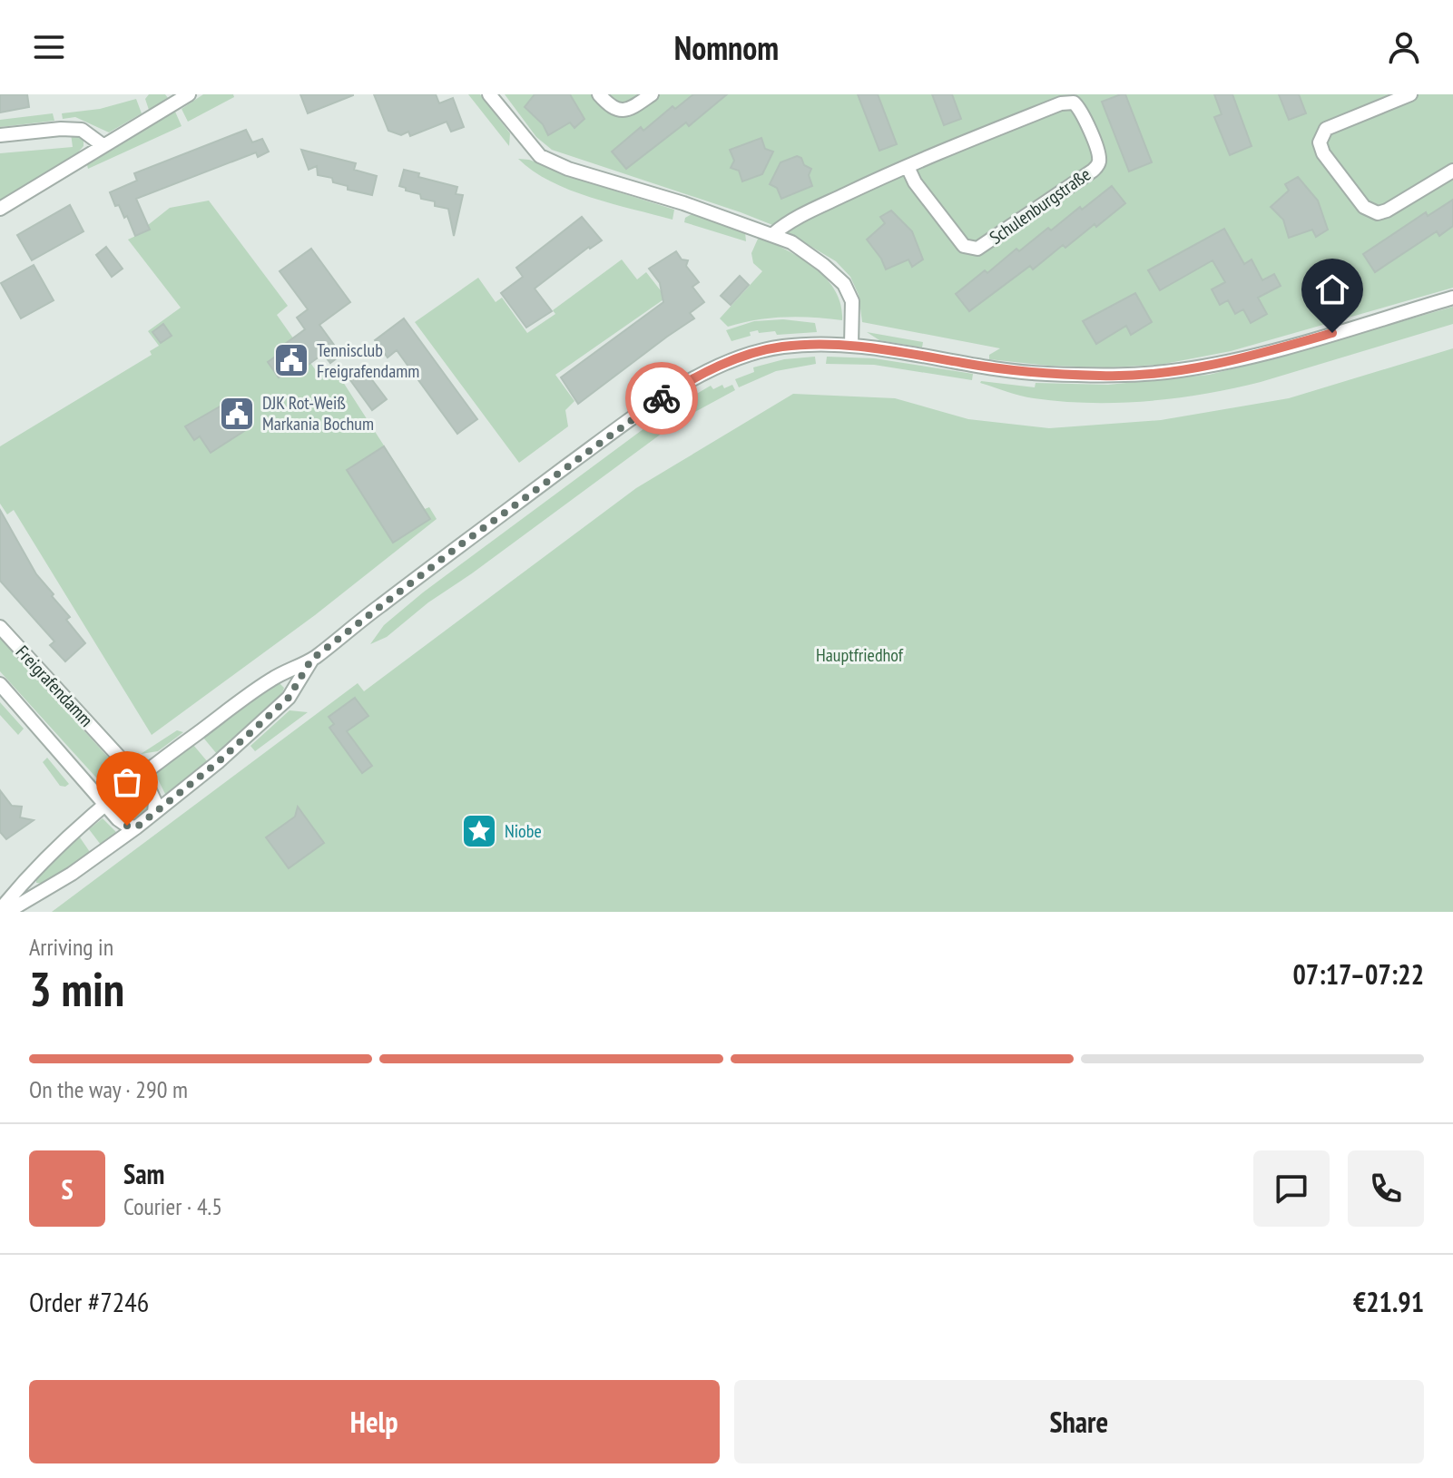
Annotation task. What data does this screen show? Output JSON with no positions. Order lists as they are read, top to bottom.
{
  "streets": {
    "street": ["Schulenburgstraße", "Freigrafendamm"]
  },
  "parks": ["Hauptfriedhof"],
  "places": {
    "public building": ["Tennisclub Freigrafendamm", "DJK Rot-Weiß Markania Bochum"],
    "place": ["Niobe"]
  },
  "page": {
    "header": "Nomnom",
    "heading": ["3 min", "Arriving in", "07:17–07:22"],
    "panel": [
      "Sam",
      "Courier · 4.5",
      "Order #7246",
      "€21.91"
    ],
    "bar": "On the way · 290 m",
    "round": "S",
    "buttons": ["Help", "Share"]
  }
}
